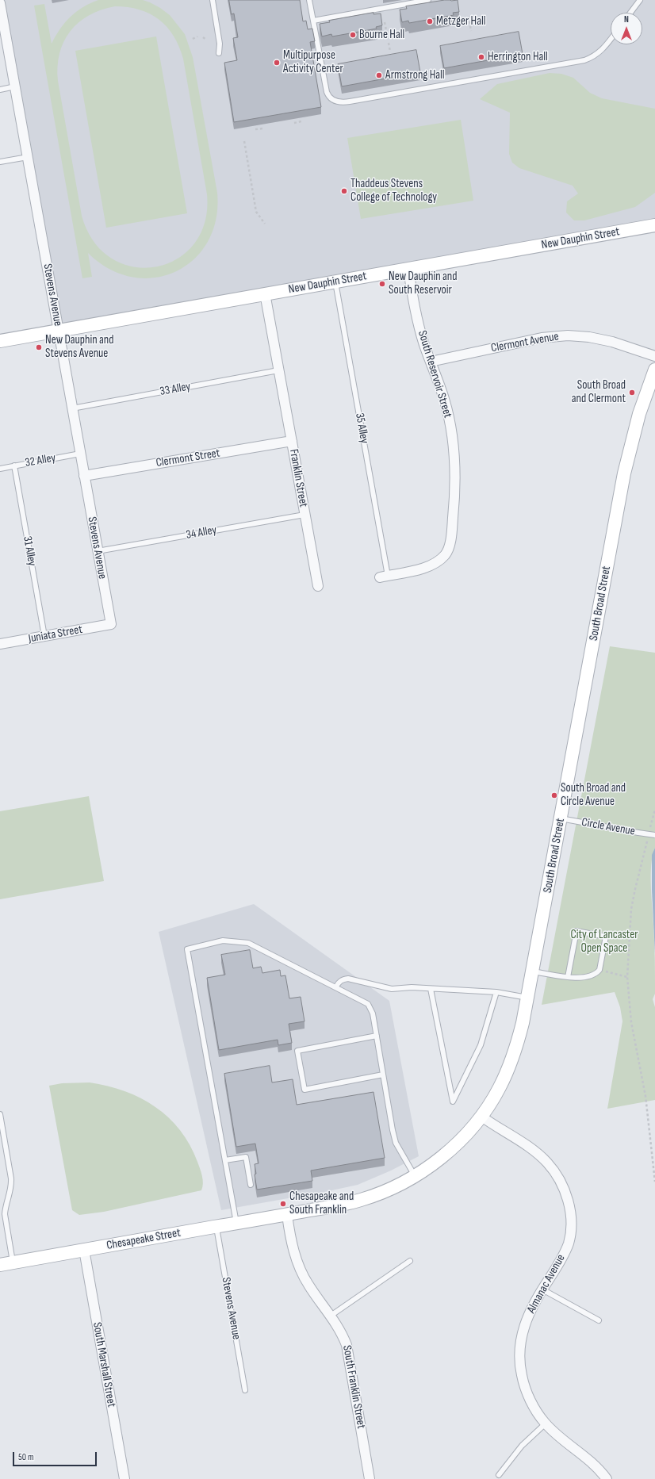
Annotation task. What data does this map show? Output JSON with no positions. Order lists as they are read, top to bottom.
{
  "streets": {
    "main road": ["New Dauphin Street", "South Broad Street", "Chesapeake Street"],
    "street": [
      "Stevens Avenue",
      "Clermont Avenue",
      "South Reservoir Street",
      "Clermont Street",
      "Franklin Street",
      "Juniata Street",
      "Almanac Avenue",
      "South Marshall Street",
      "South Franklin Street"
    ],
    "lane": [
      "33 Alley",
      "35 Alley",
      "32 Alley",
      "34 Alley",
      "31 Alley",
      "Circle Avenue"
    ]
  },
  "crossings": [
    ["New Dauphin Street", "Stevens Avenue"],
    ["New Dauphin Street", "South Reservoir Street"],
    ["New Dauphin Street", "35 Alley"],
    ["Stevens Avenue", "33 Alley"],
    ["Stevens Avenue", "Clermont Street"],
    ["Stevens Avenue", "32 Alley"],
    ["Stevens Avenue", "34 Alley"],
    ["Stevens Avenue", "Juniata Street"],
    ["Stevens Avenue", "Chesapeake Street"],
    ["Clermont Avenue", "South Reservoir Street"],
    ["South Reservoir Street", "35 Alley"],
    ["33 Alley", "Franklin Street"],
    ["Clermont Street", "Franklin Street"],
    ["32 Alley", "31 Alley"],
    ["Franklin Street", "34 Alley"],
    ["31 Alley", "Juniata Street"],
    ["South Broad Street", "Circle Avenue"],
    ["South Broad Street", "Chesapeake Street"],
    ["South Broad Street", "Almanac Avenue"],
    ["South Broad Street", "South Franklin Street"],
    ["Chesapeake Street", "South Marshall Street"],
    ["Chesapeake Street", "South Franklin Street"]
  ],
  "parks": ["City of Lancaster Open Space"],
  "places": [
    "Metzger Hall",
    "Bourne Hall",
    "Herrington Hall",
    "Multipurpose Activity Center",
    "Armstrong Hall",
    "Thaddeus Stevens College of Technology",
    "New Dauphin and South Reservoir",
    "New Dauphin and Stevens Avenue",
    "South Broad and Clermont",
    "South Broad and Circle Avenue",
    "Chesapeake and South Franklin"
  ],
  "scale_bar": "50 m",
  "north": "top"
}
